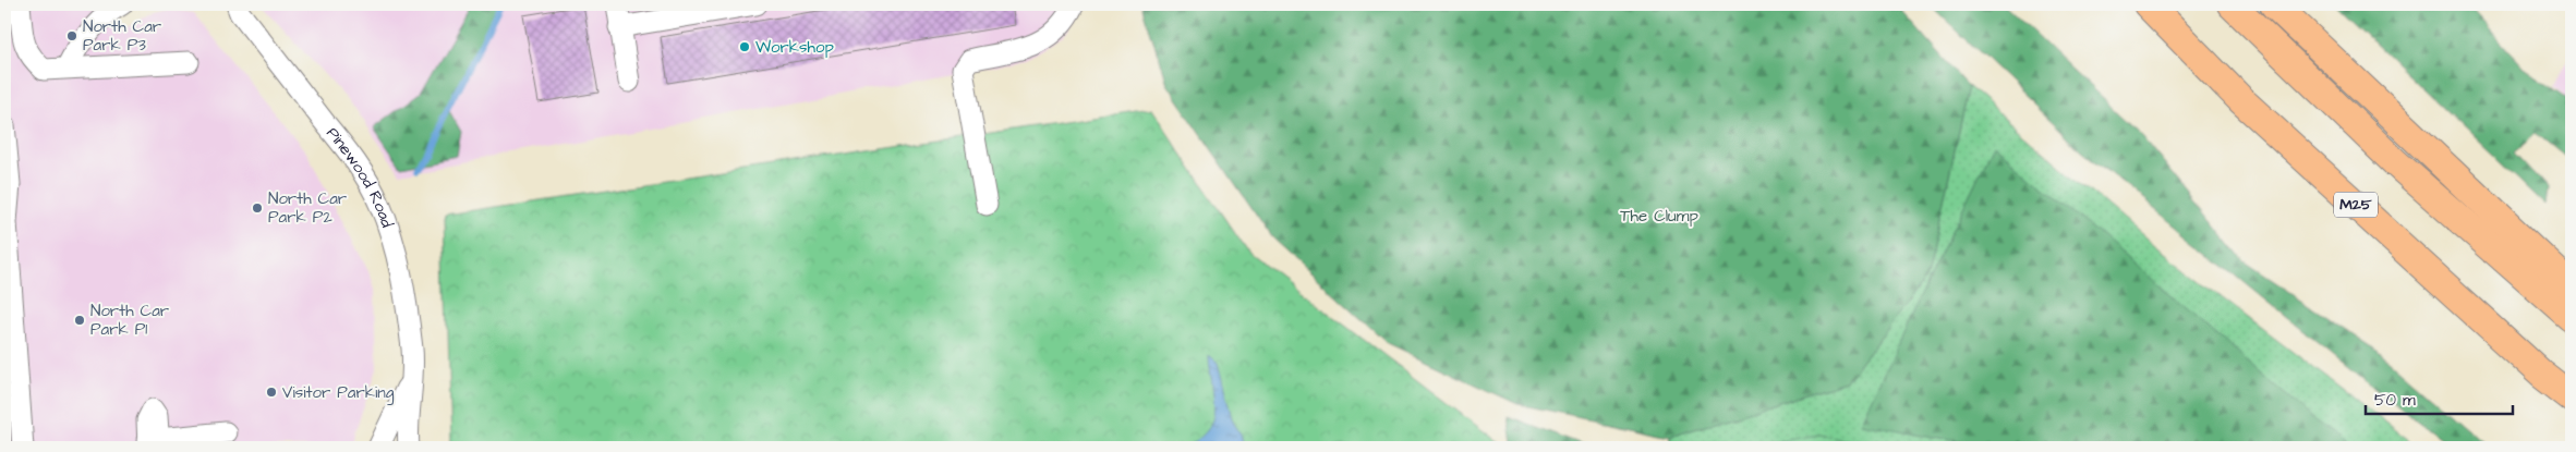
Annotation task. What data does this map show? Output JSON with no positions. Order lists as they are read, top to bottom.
{
  "streets": {
    "highway": ["M25"],
    "street": ["Pinewood Road"]
  },
  "parks": ["The Clump"],
  "places": [
    "North Car Park P3",
    "Workshop",
    "North Car Park P2",
    "North Car Park P1",
    "Visitor Parking"
  ],
  "scale_bar": "50 m"
}
